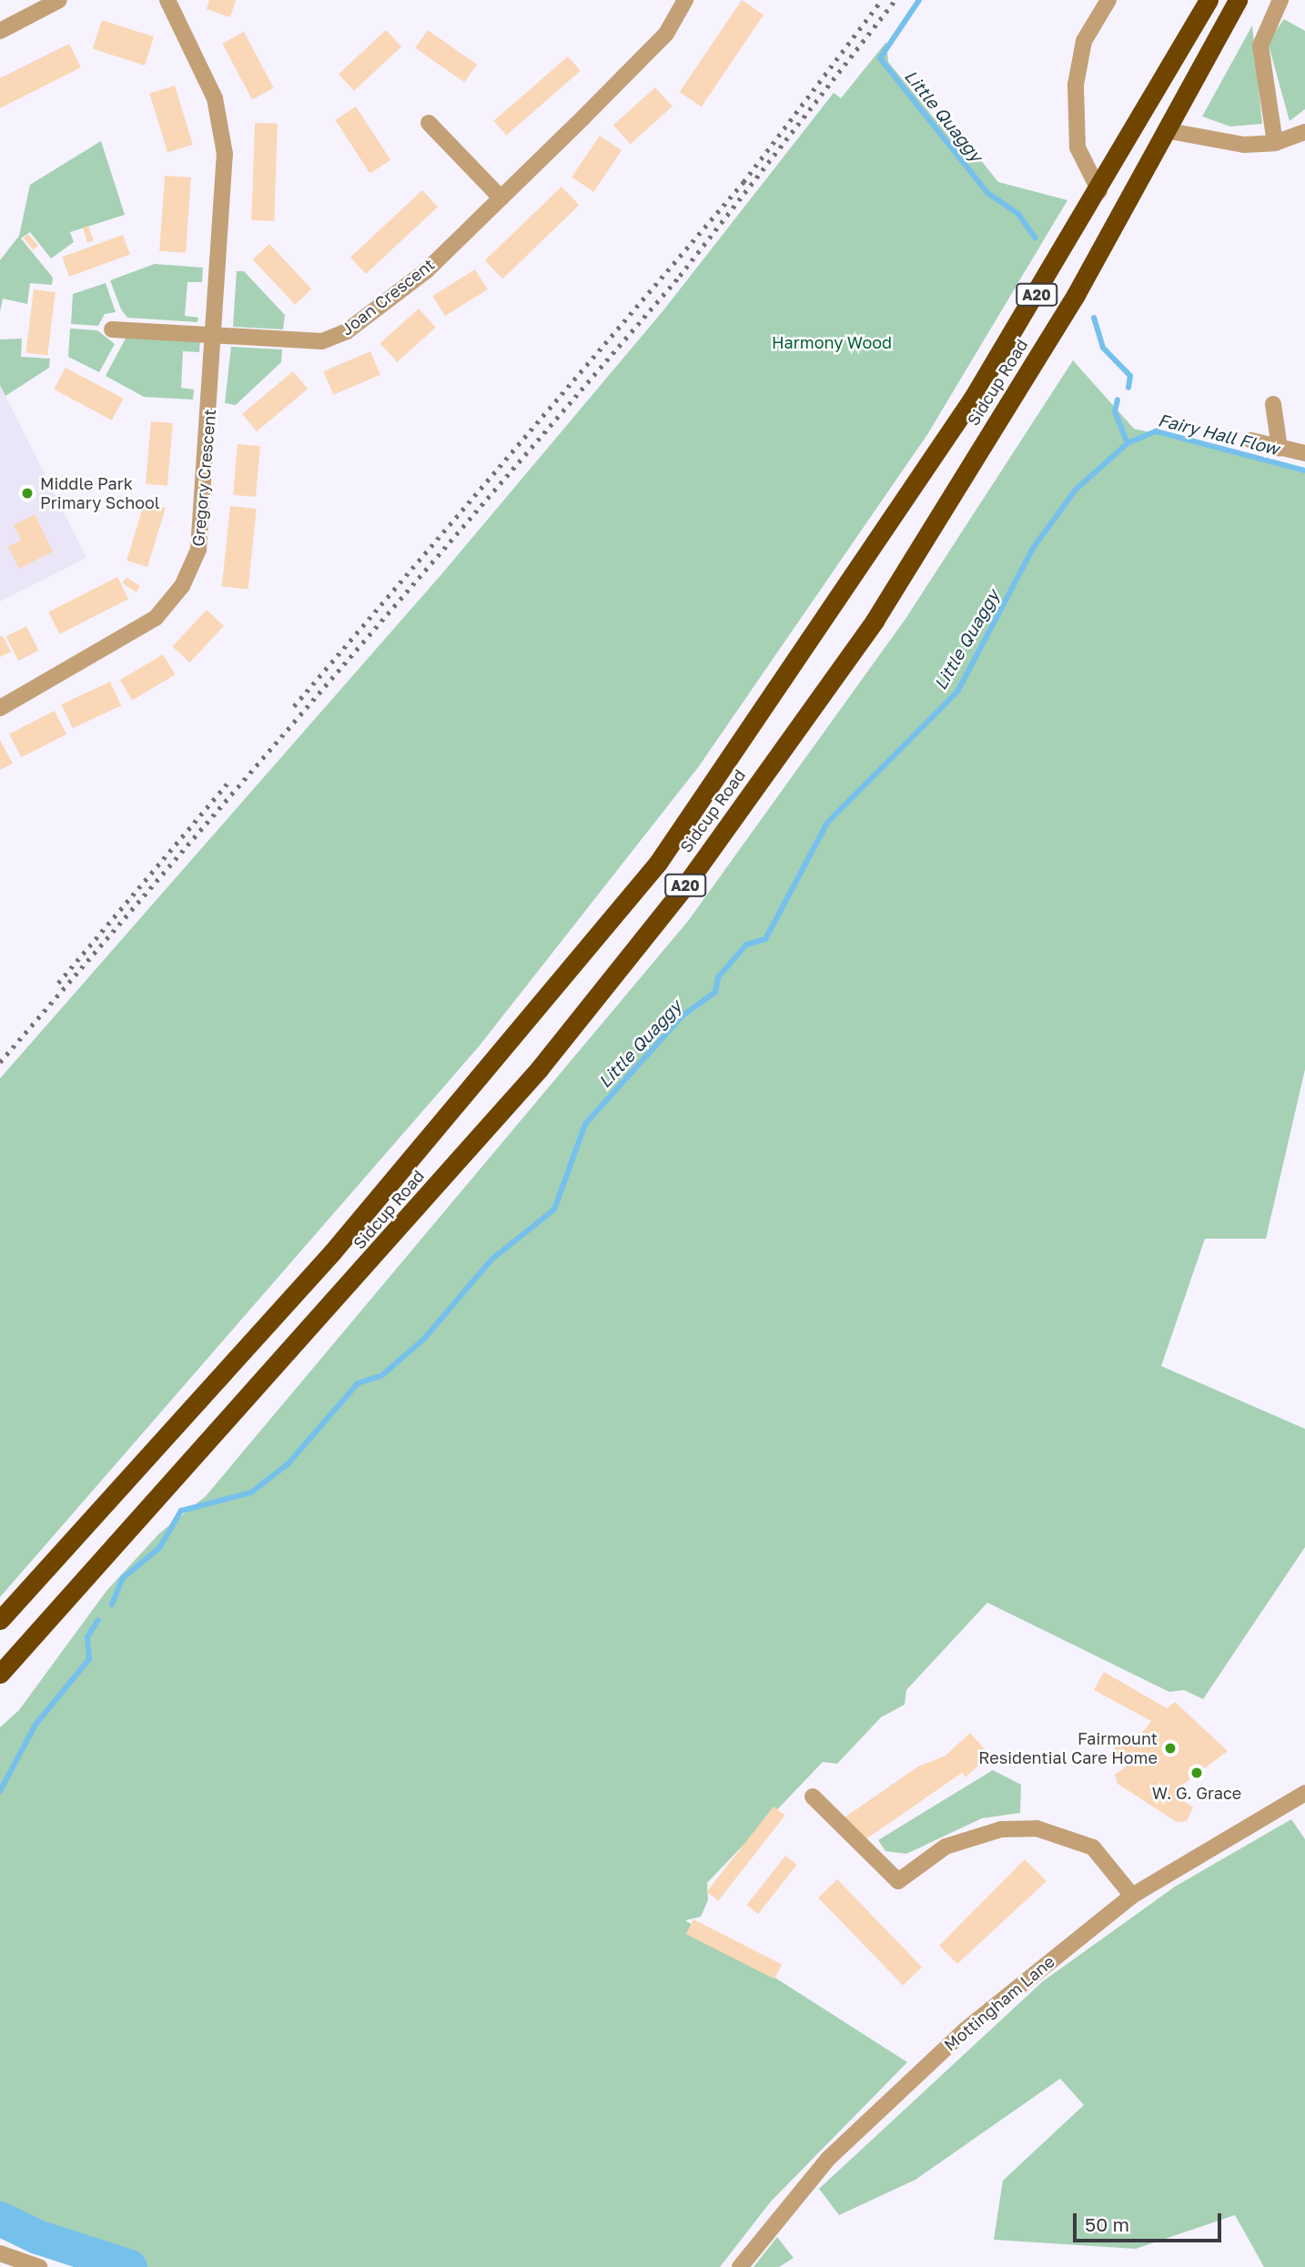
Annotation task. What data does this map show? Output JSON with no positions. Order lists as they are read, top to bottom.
{
  "streets": {
    "highway": ["A20", "Sidcup Road"],
    "street": ["Joan Crescent", "Gregory Crescent", "Mottingham Lane"]
  },
  "crossings": [
    ["Joan Crescent", "Gregory Crescent"]
  ],
  "water": ["Little Quaggy", "Fairy Hall Flow"],
  "parks": ["Harmony Wood"],
  "places": ["Middle Park Primary School", "Fairmount Residential Care Home", "W. G. Grace"],
  "scale_bar": "50 m"
}
